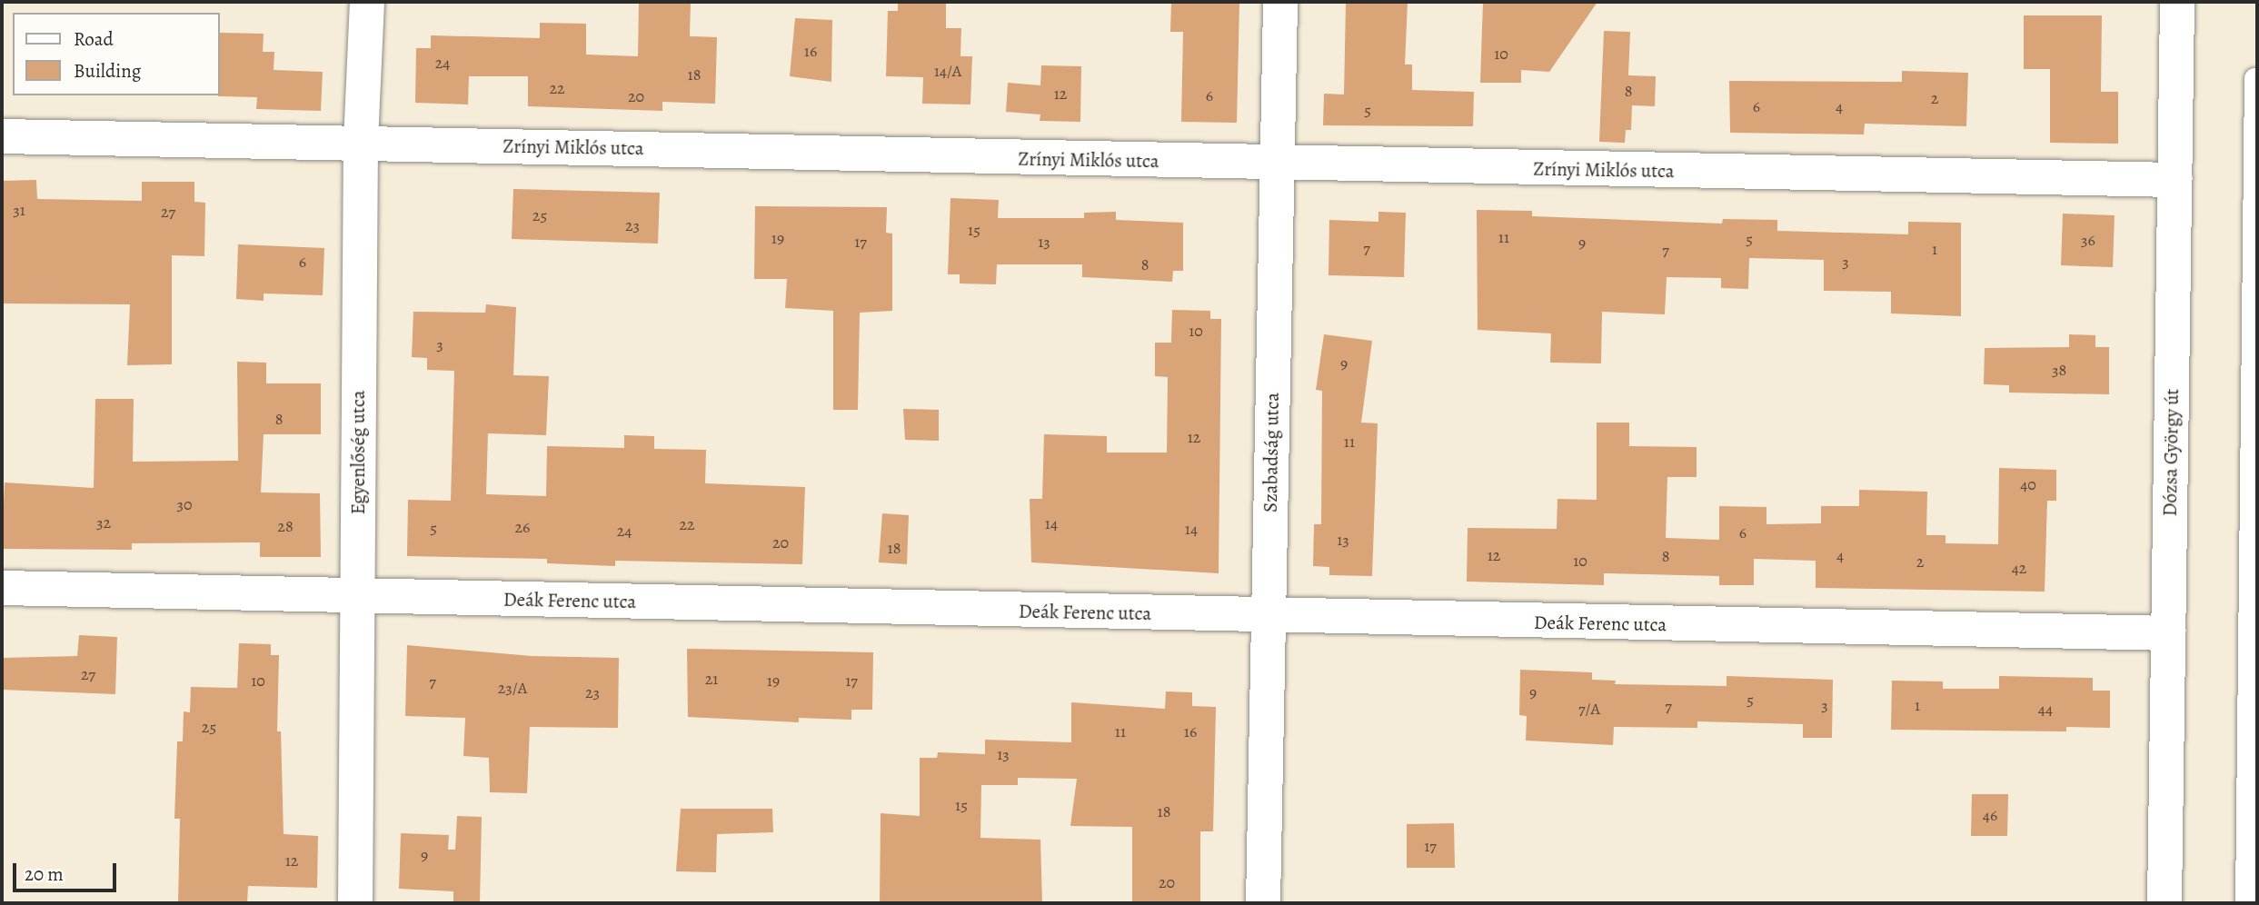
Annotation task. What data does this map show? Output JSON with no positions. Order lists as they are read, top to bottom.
{
  "streets": {
    "street": [
      "Zrínyi Miklós utca",
      "Egyenlőség utca",
      "Szabadság utca",
      "Dózsa György út",
      "Deák Ferenc utca"
    ]
  },
  "crossings": [
    ["Zrínyi Miklós utca", "Egyenlőség utca"],
    ["Zrínyi Miklós utca", "Szabadság utca"],
    ["Zrínyi Miklós utca", "Dózsa György út"],
    ["Egyenlőség utca", "Deák Ferenc utca"],
    ["Szabadság utca", "Deák Ferenc utca"],
    ["Dózsa György út", "Deák Ferenc utca"]
  ],
  "house_numbers": [
    "16",
    "10",
    "24",
    "14/A",
    "18",
    "22",
    "8",
    "12",
    "6",
    "20",
    "2",
    "6",
    "4",
    "5",
    "31",
    "27",
    "25",
    "23",
    "15",
    "11",
    "19",
    "5",
    "36",
    "17",
    "13",
    "9",
    "7",
    "1",
    "7",
    "6",
    "3",
    "8",
    "10",
    "3",
    "9",
    "38",
    "8",
    "12",
    "11",
    "40",
    "30",
    "32",
    "14",
    "22",
    "28",
    "26",
    "5",
    "14",
    "24",
    "6",
    "13",
    "20",
    "18",
    "12",
    "4",
    "8",
    "10",
    "2",
    "42",
    "27",
    "21",
    "10",
    "19",
    "17",
    "7",
    "23/A",
    "23",
    "9",
    "5",
    "3",
    "1",
    "7",
    "7/A",
    "44",
    "25",
    "11",
    "16",
    "13",
    "15",
    "18",
    "46",
    "17",
    "9",
    "12",
    "20"
  ],
  "legend": ["Road", "Building"],
  "scale_bar": "20 m"
}
